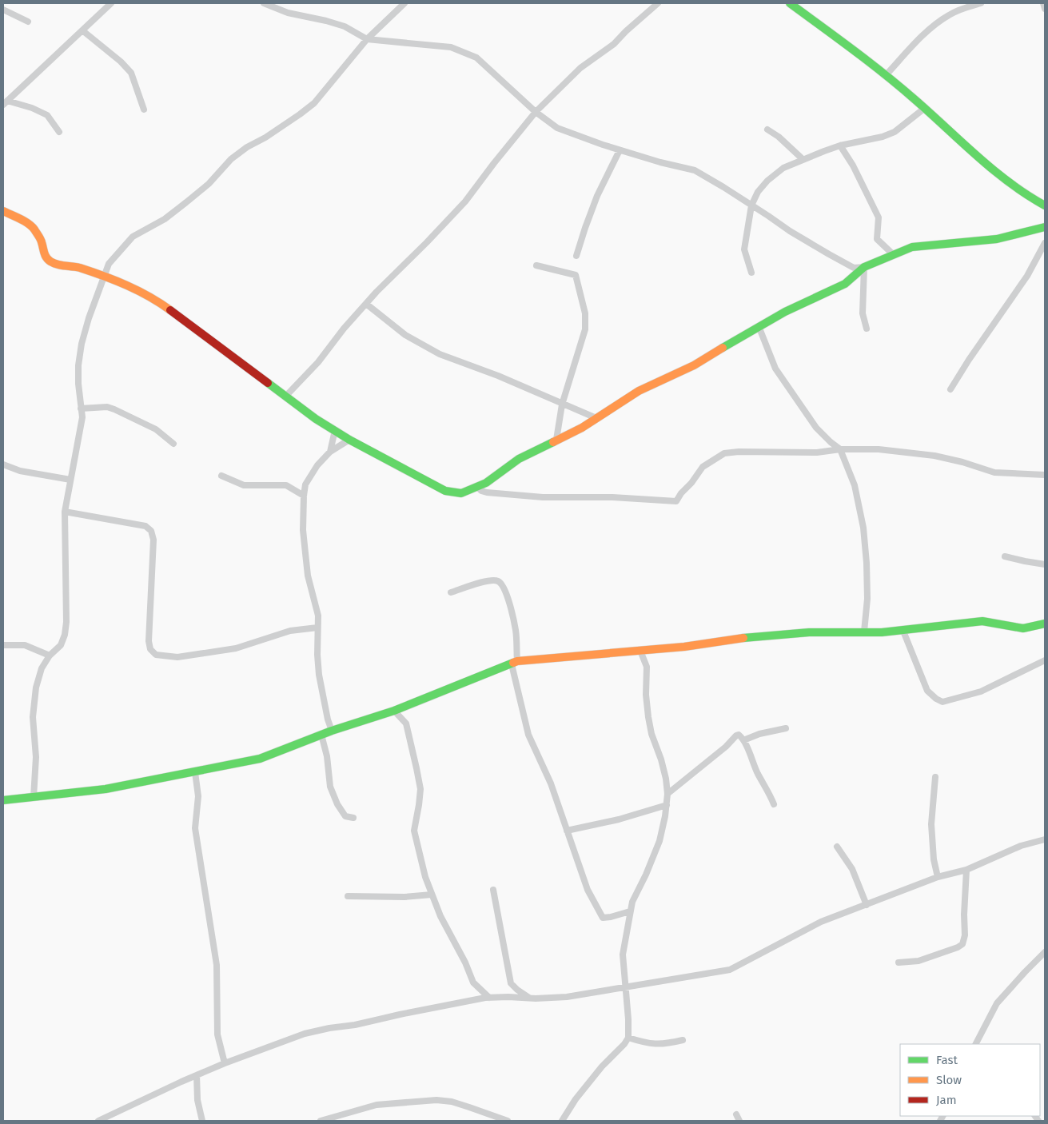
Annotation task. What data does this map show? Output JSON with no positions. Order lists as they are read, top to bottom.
{
  "legend": ["Fast", "Slow", "Jam"]
}
